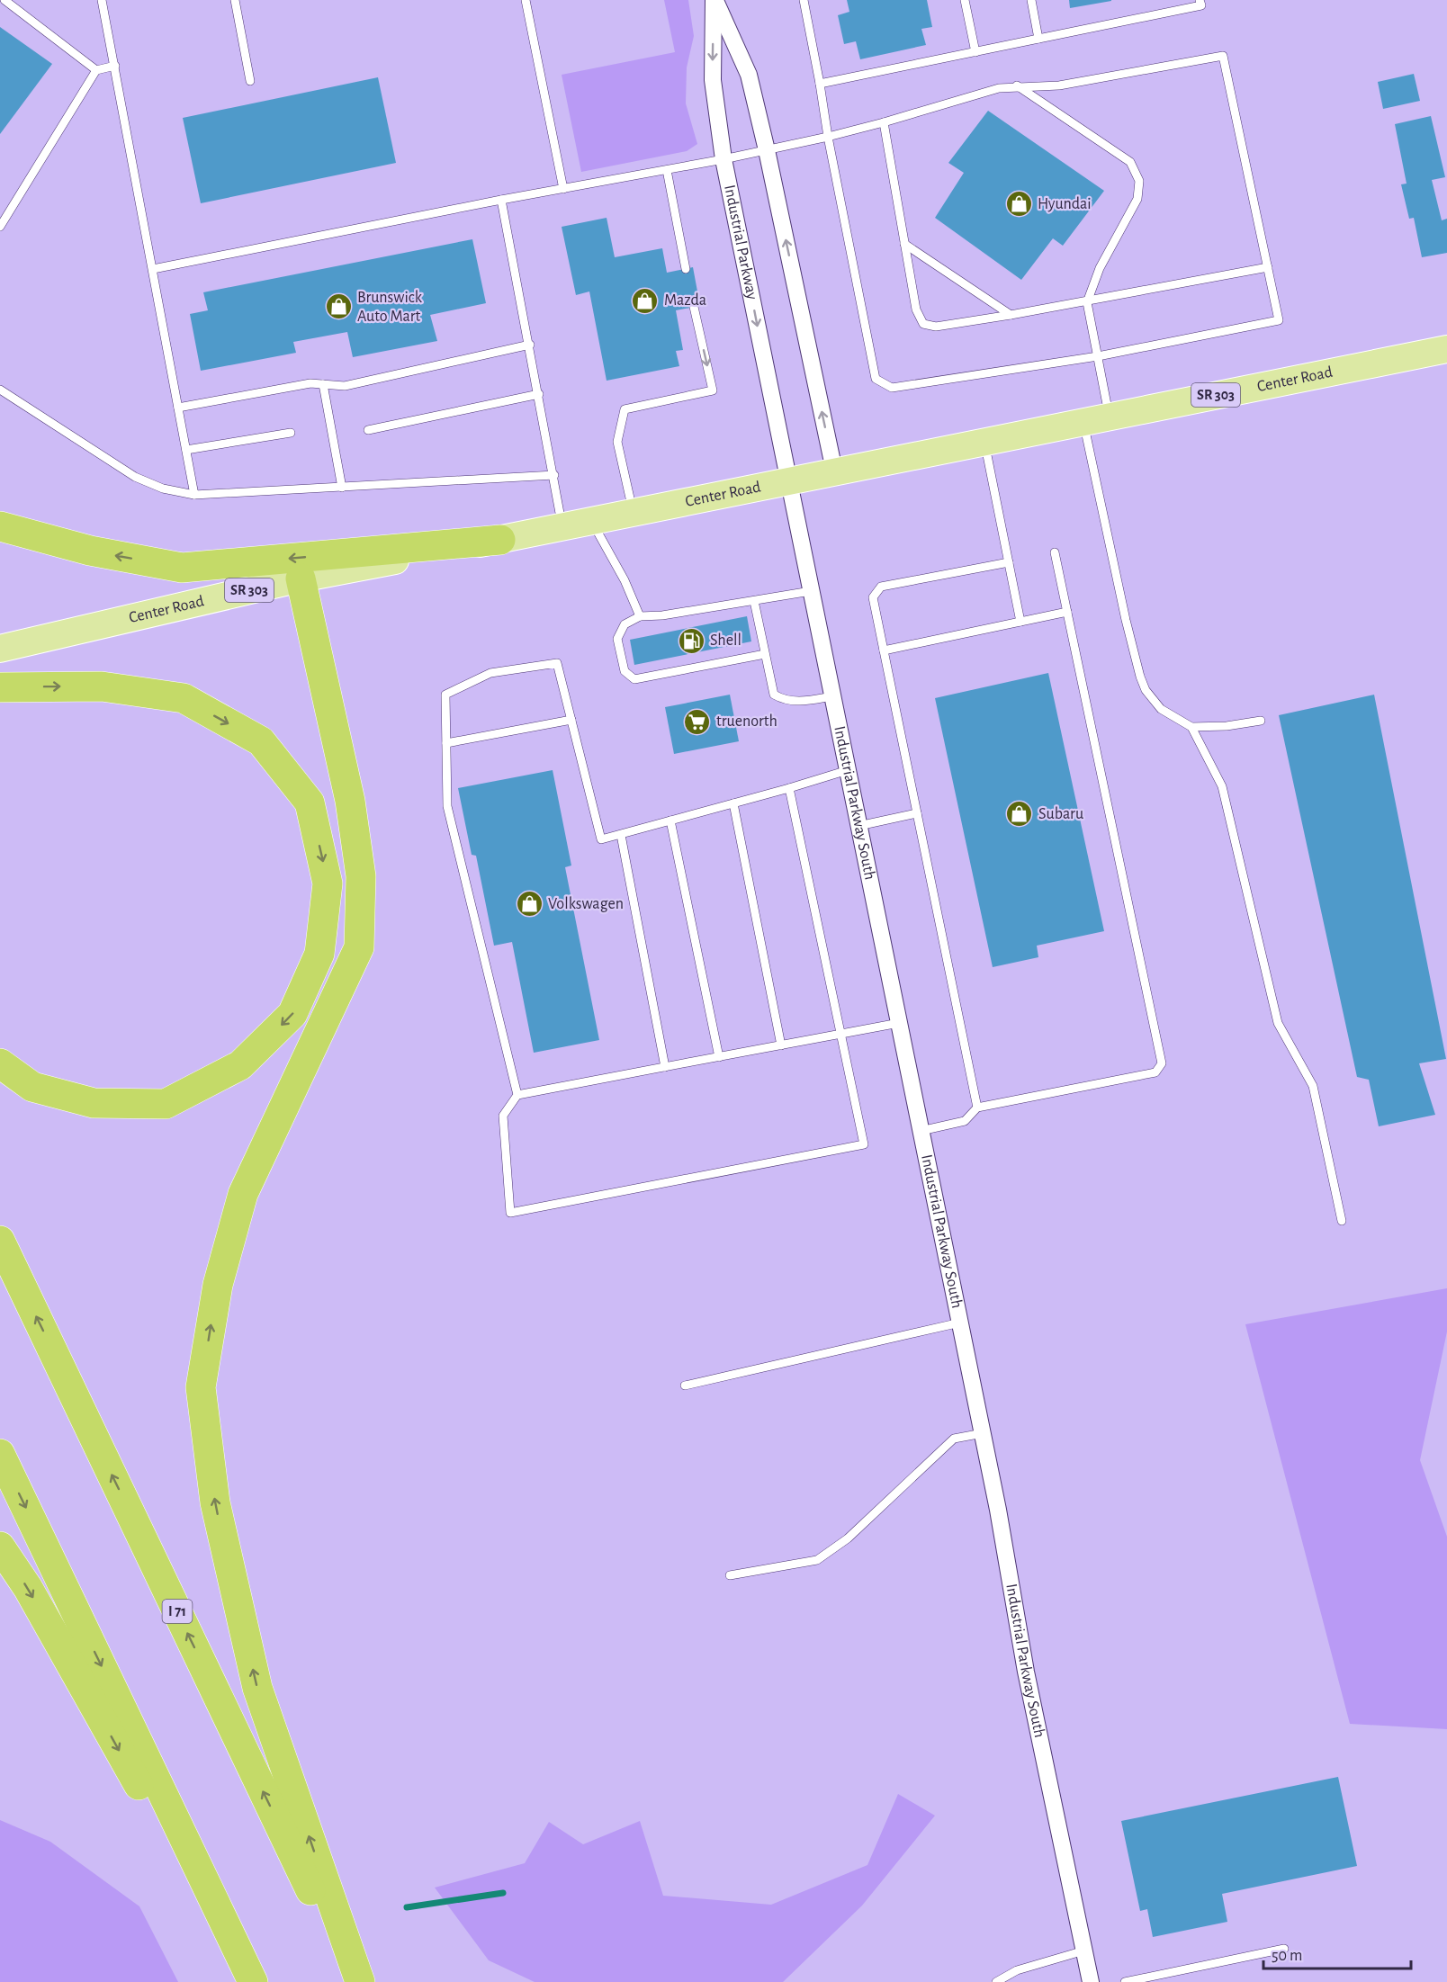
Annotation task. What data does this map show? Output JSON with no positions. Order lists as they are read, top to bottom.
{
  "streets": {
    "highway": ["I 71"],
    "main road": ["Center Road", "SR 303"],
    "street": ["Industrial Parkway", "Industrial Parkway South"]
  },
  "crossings": [
    ["Industrial Parkway", "Center Road"],
    ["Industrial Parkway", "Industrial Parkway South"],
    ["Center Road", "Industrial Parkway South"]
  ],
  "places": {
    "shop": [
      "Hyundai",
      "Mazda",
      "Brunswick Auto Mart",
      "Subaru",
      "Volkswagen"
    ],
    "fuel station": ["Shell"],
    "supermarket": ["truenorth"]
  },
  "scale_bar": "50 m"
}
